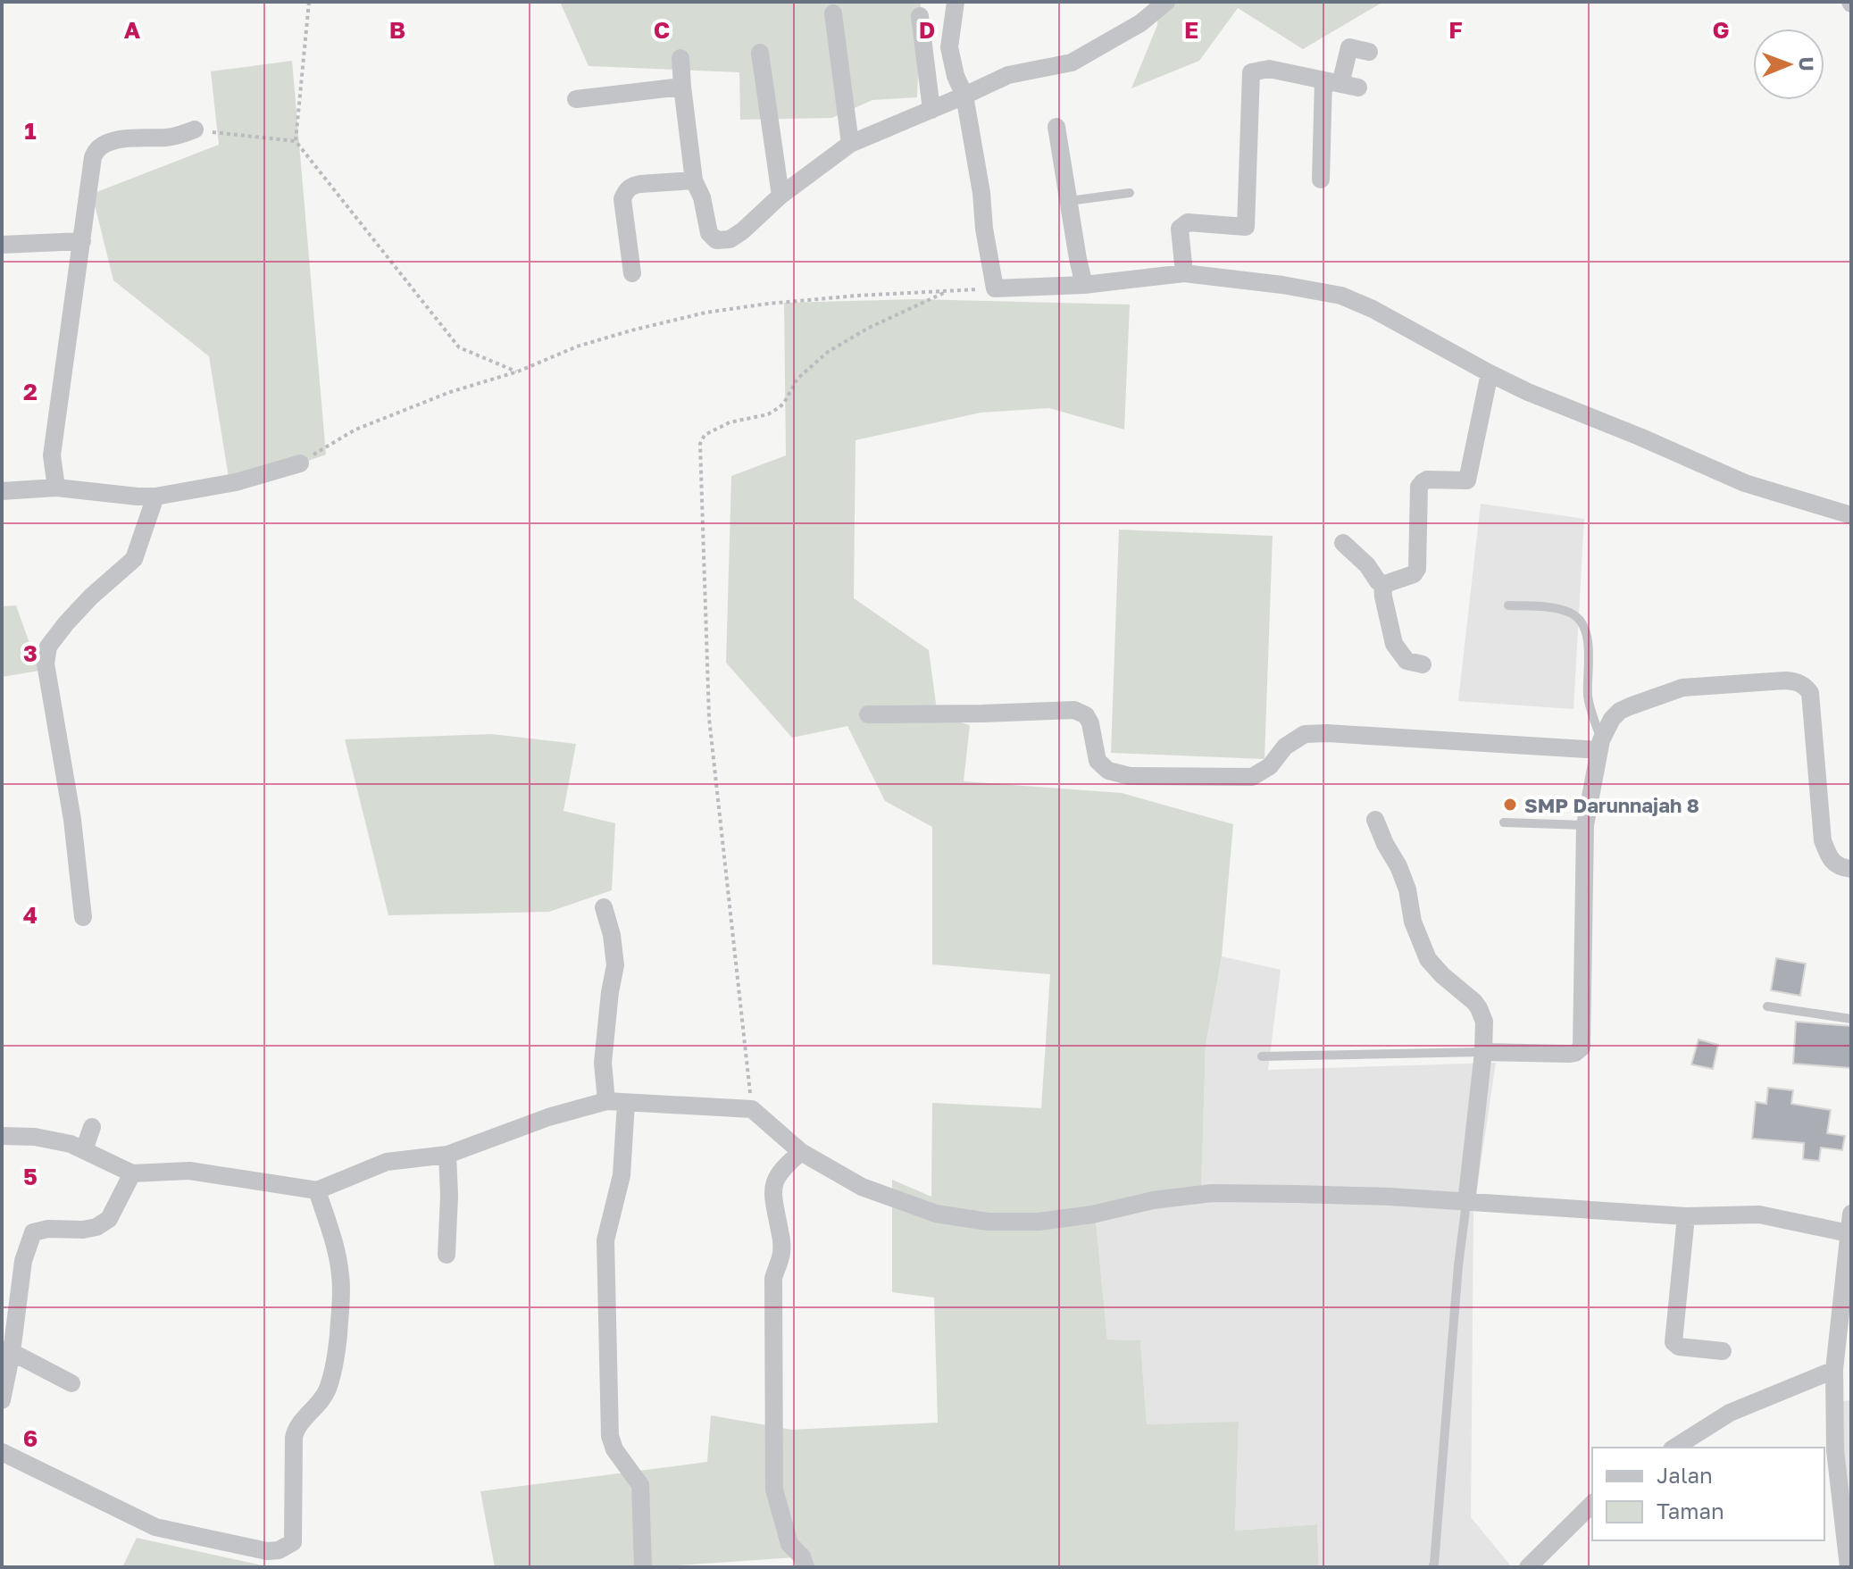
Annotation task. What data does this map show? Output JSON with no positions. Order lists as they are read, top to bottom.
{
  "places": ["SMP Darunnajah 8"],
  "legend": ["Jalan", "Taman"],
  "north": "right",
  "grid": {
    "columns": [
      "A",
      "B",
      "C",
      "D",
      "E",
      "F",
      "G"
    ],
    "rows": [
      "1",
      "2",
      "3",
      "4",
      "5",
      "6"
    ]
  }
}
